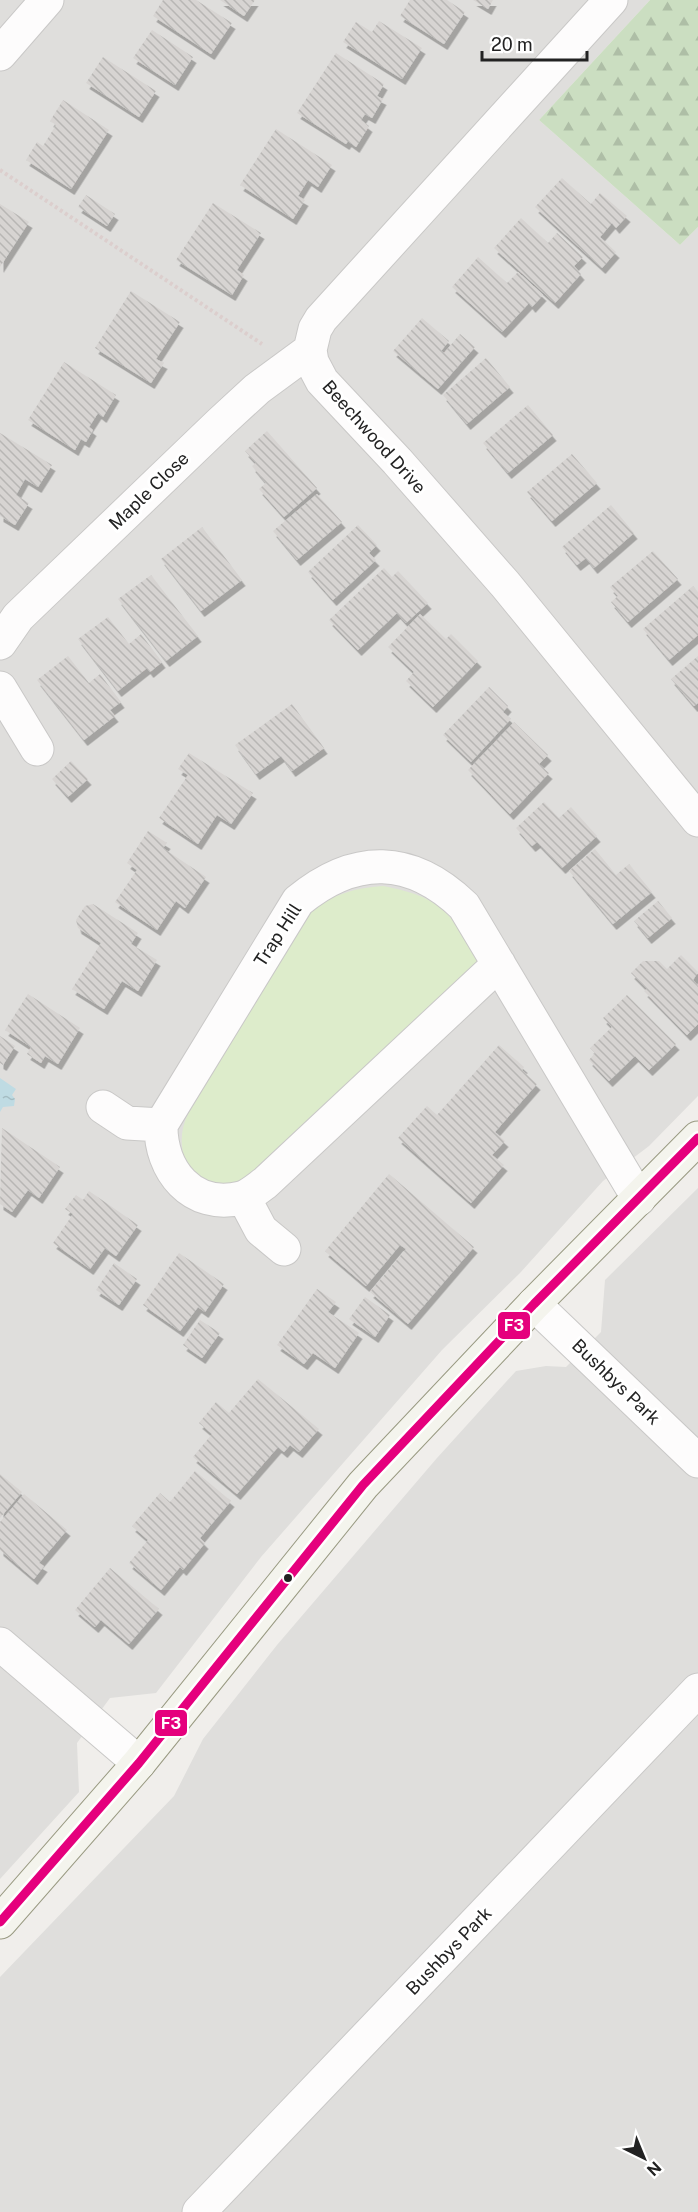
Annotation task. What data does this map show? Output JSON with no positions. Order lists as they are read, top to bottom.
{
  "streets": {
    "street": [
      "Beechwood Drive",
      "Maple Close",
      "Trap Hill",
      "Bushbys Park"
    ]
  },
  "crossings": [
    ["Beechwood Drive", "Maple Close"]
  ],
  "lines": ["transit line F3"],
  "scale_bar": "20 m",
  "north": "bottom right"
}
